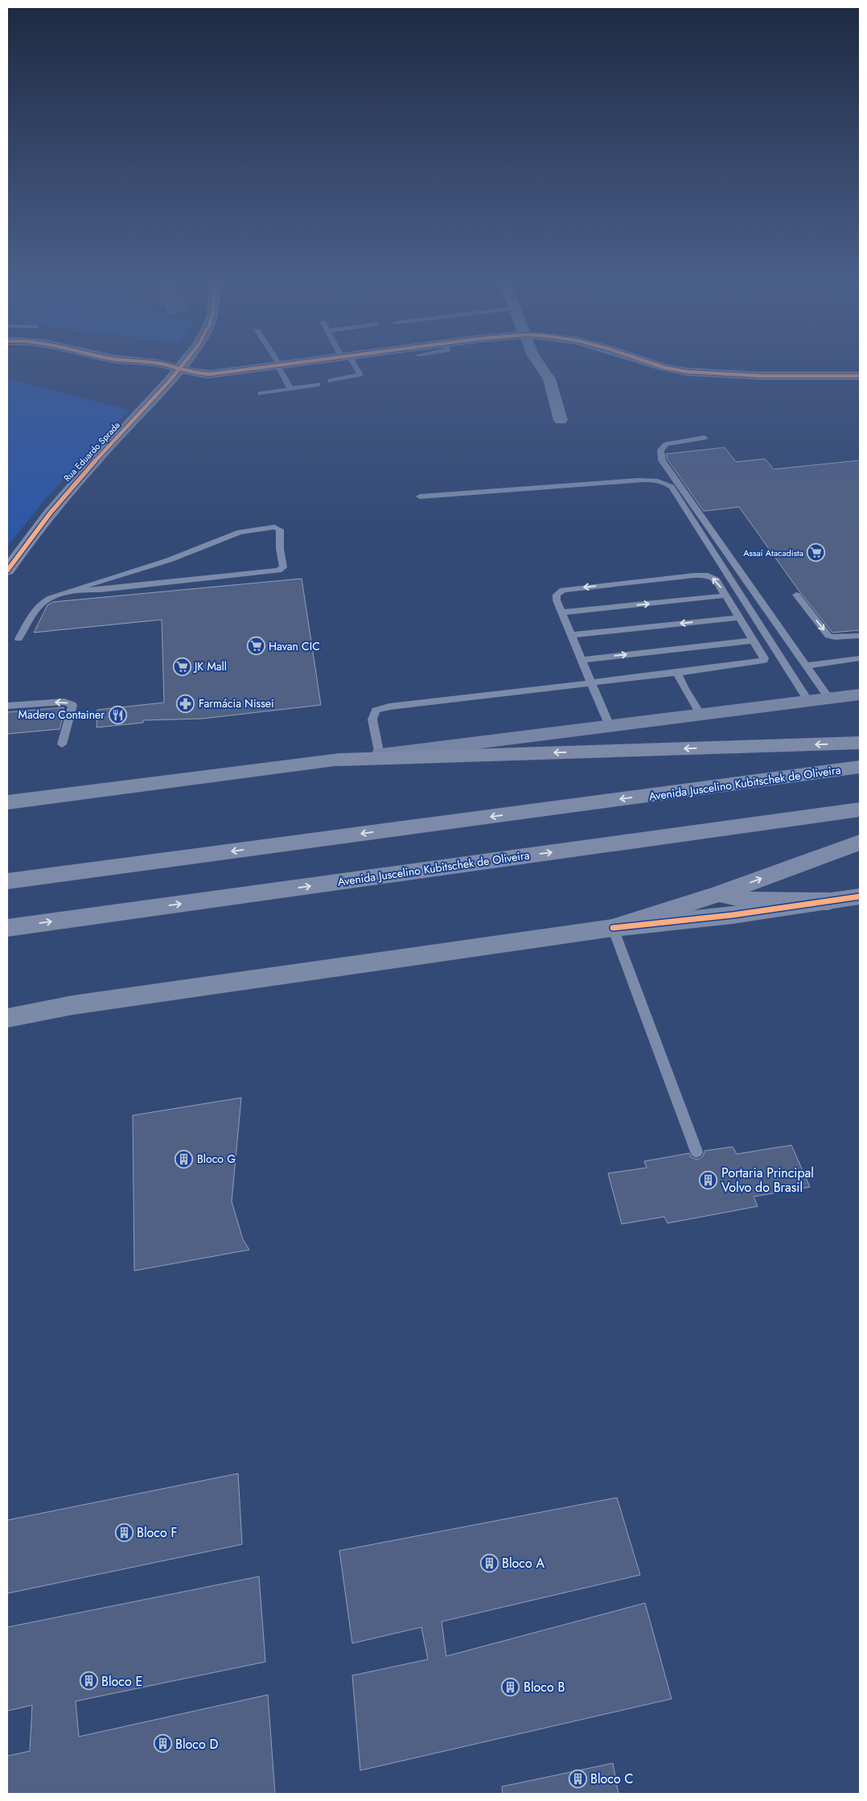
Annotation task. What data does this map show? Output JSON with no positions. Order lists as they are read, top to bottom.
{
  "streets": {
    "highway": ["Avenida Juscelino Kubitschek de Oliveira"],
    "main road": ["Rua Eduardo Sprada"]
  },
  "places": {
    "supermarket": ["Assaí Atacadista", "Havan CIC", "JK Mall"],
    "pharmacy": ["Farmácia Nissei"],
    "restaurant": ["Madero Container"],
    "building": [
      "Bloco G",
      "Portaria Principal Volvo do Brasil",
      "Bloco F",
      "Bloco A",
      "Bloco E",
      "Bloco B",
      "Bloco D",
      "Bloco C"
    ]
  }
}
